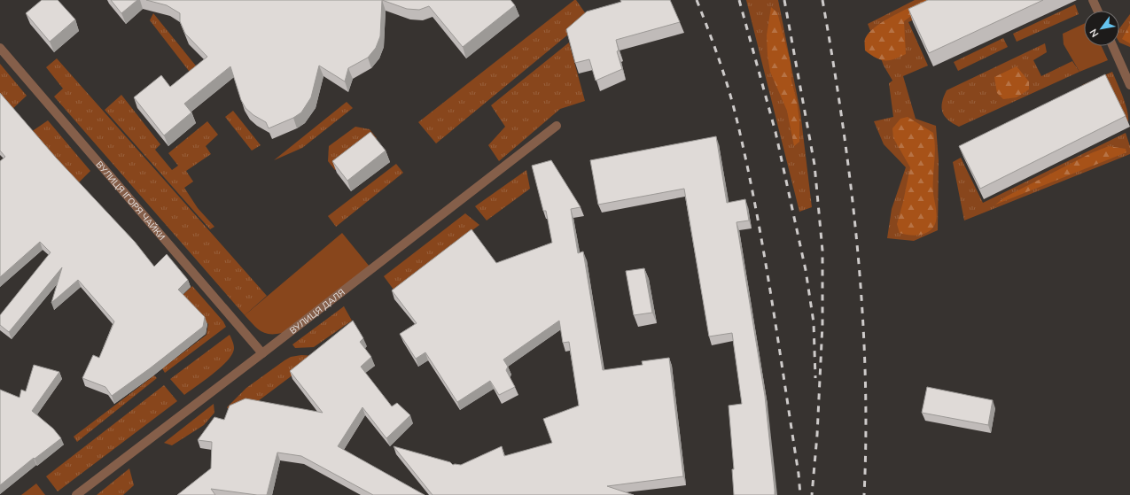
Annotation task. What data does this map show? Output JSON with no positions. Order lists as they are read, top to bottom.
{
  "streets": {
    "street": ["ВУЛИЦЯ ІГОРЯ ЧАЙКИ", "ВУЛИЦЯ ДАЛЯ"]
  },
  "crossings": [
    ["ВУЛИЦЯ ІГОРЯ ЧАЙКИ", "ВУЛИЦЯ ДАЛЯ"]
  ],
  "north": "bottom left"
}
